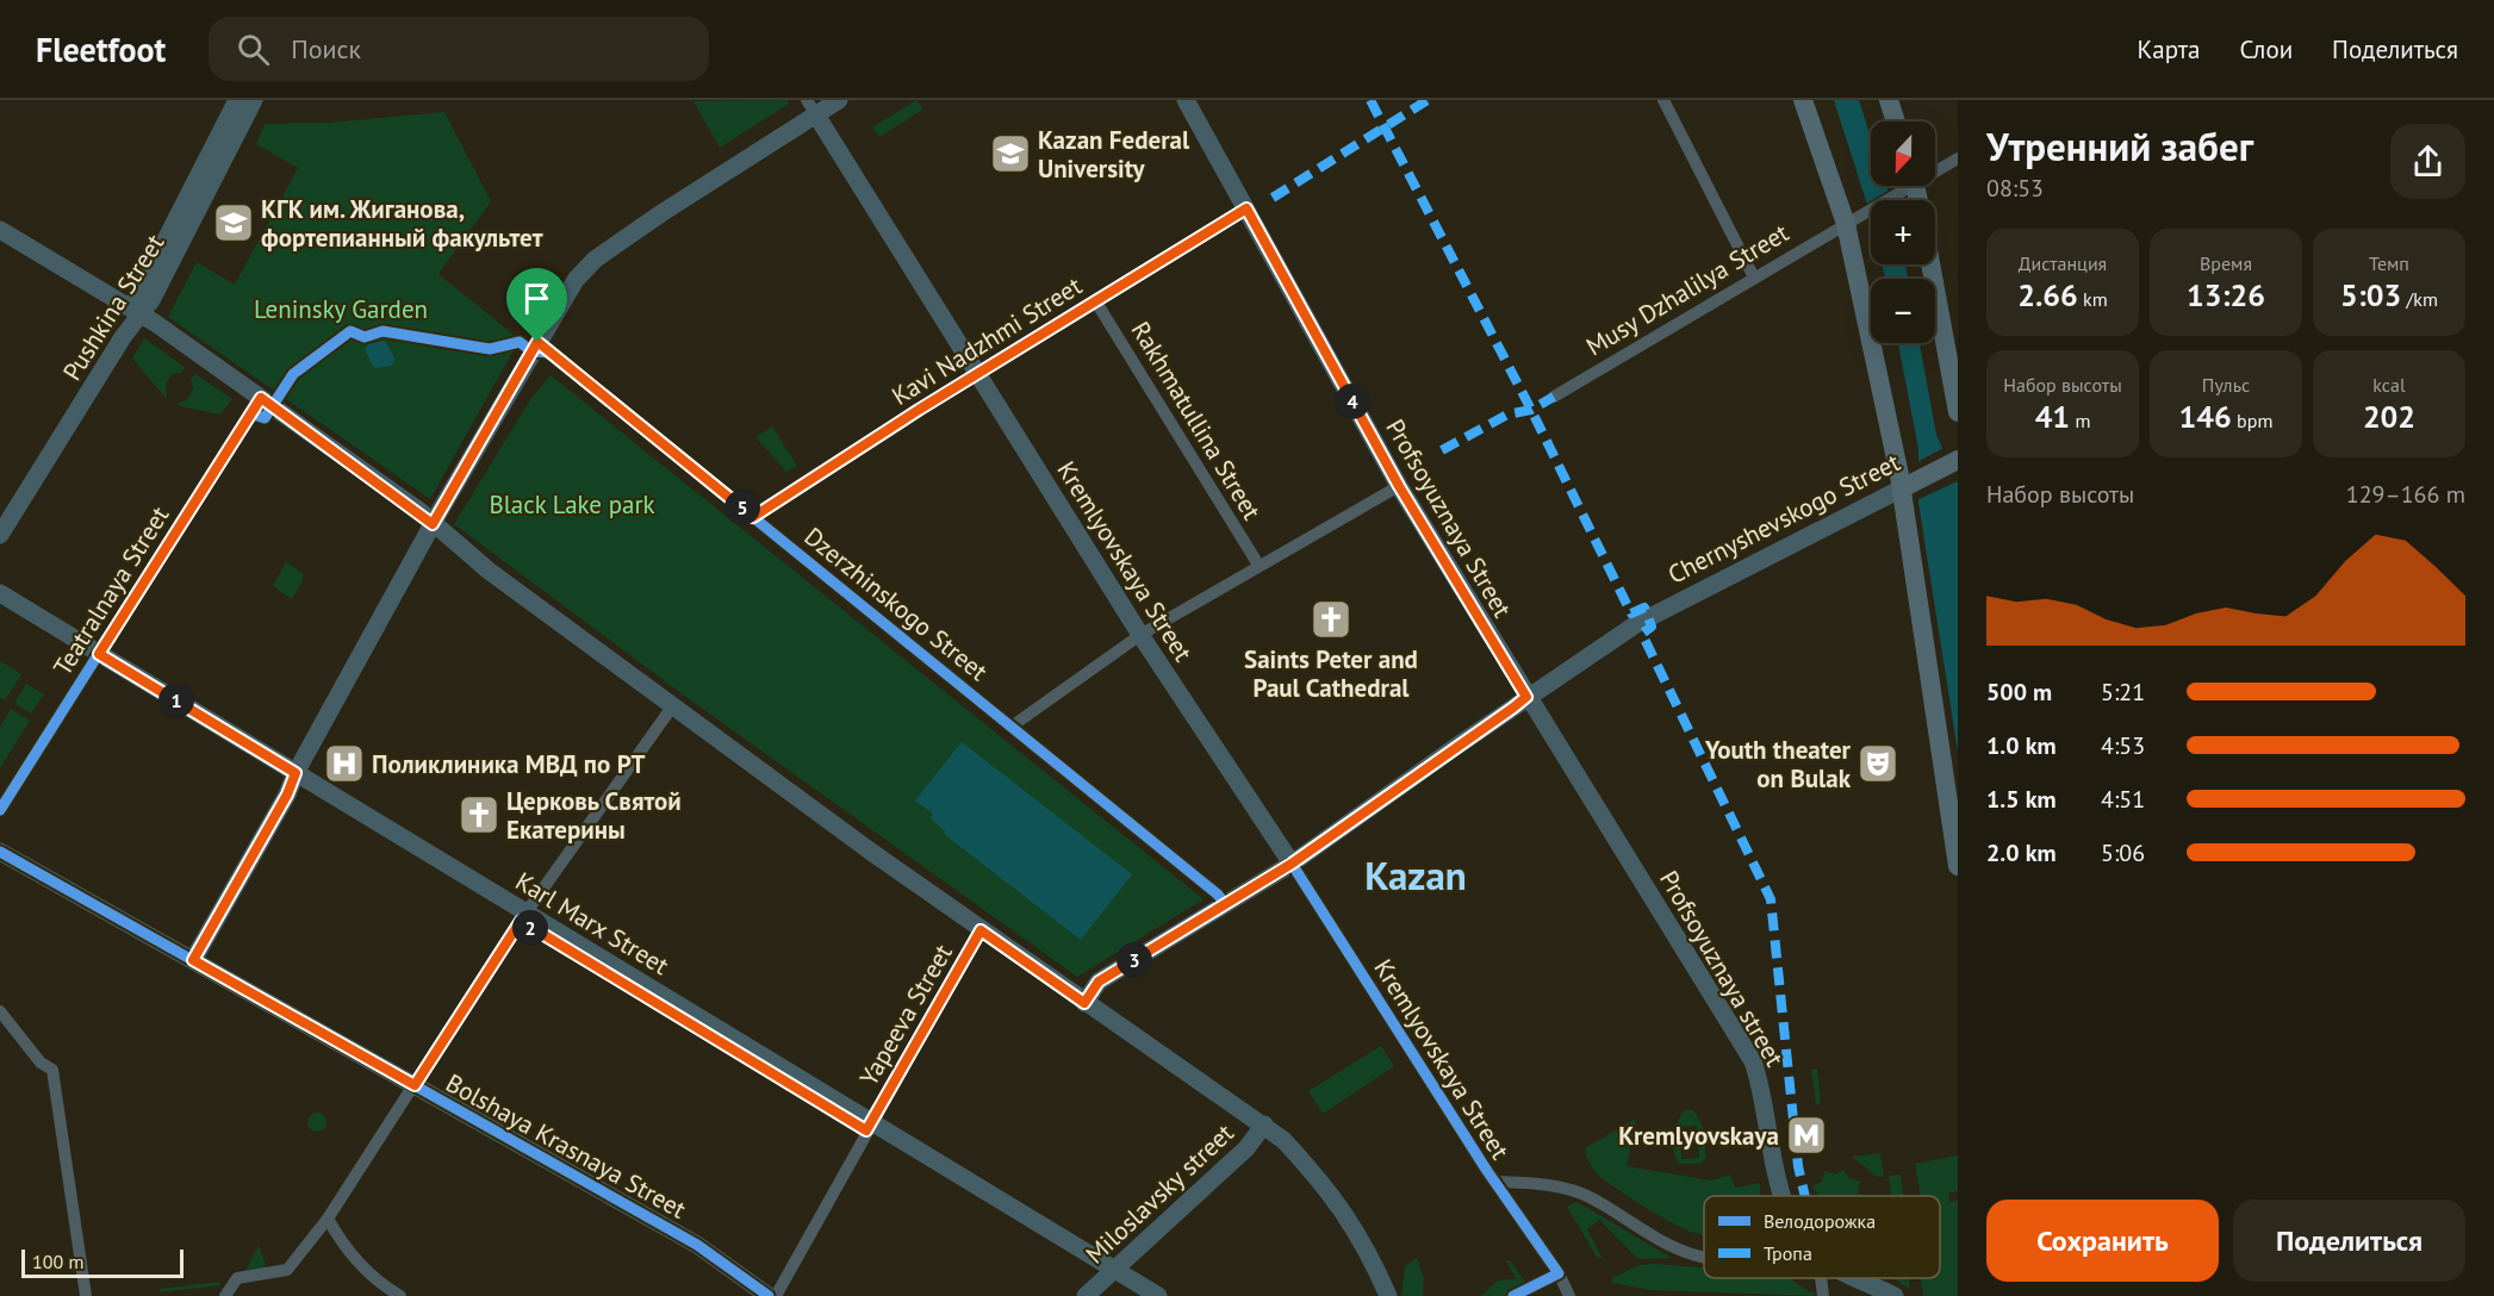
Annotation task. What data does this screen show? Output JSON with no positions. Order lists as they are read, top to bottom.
{
  "streets": {
    "main road": [
      "Pushkina Street",
      "Profsoyuznaya Street",
      "Chernyshevskogo Street",
      "Kremlyovskaya Street",
      "Karl Marx Street",
      "Bolshaya Krasnaya Street",
      "Miloslavsky street"
    ],
    "street": [
      "Musy Dzhalilya Street",
      "Kavi Nadzhmi Street",
      "Rakhmatullina Street",
      "Teatralnaya Street",
      "Dzerzhinskogo Street",
      "Yapeeva Street"
    ]
  },
  "crossings": [
    ["Kavi Nadzhmi Street", "Rakhmatullina Street"],
    ["Kavi Nadzhmi Street", "Profsoyuznaya Street"],
    ["Kavi Nadzhmi Street", "Kremlyovskaya Street"],
    ["Kavi Nadzhmi Street", "Dzerzhinskogo Street"],
    ["Profsoyuznaya Street", "Chernyshevskogo Street"],
    ["Chernyshevskogo Street", "Kremlyovskaya Street"],
    ["Chernyshevskogo Street", "Dzerzhinskogo Street"],
    ["Teatralnaya Street", "Karl Marx Street"],
    ["Karl Marx Street", "Yapeeva Street"],
    ["Karl Marx Street", "Miloslavsky street"]
  ],
  "districts": ["Kazan"],
  "parks": ["Leninsky Garden", "Black Lake park"],
  "places": {
    "school or university": ["Kazan Federal University", "КГК им. Жиганова, фортепианный факультет"],
    "church": ["Saints Peter and Paul Cathedral", "Церковь Святой Екатерины"],
    "hospital": ["Поликлиника МВД по РТ"],
    "theatre": ["Youth theater on Bulak"],
    "metro station": ["Kremlyovskaya"]
  },
  "legend": ["Велодорожка", "Тропа"],
  "scale_bar": "100 m",
  "north": "bottom",
  "page": {
    "header": "Fleetfoot",
    "search": "Поиск",
    "nav": ["Карта", "Слои", "Поделиться"],
    "heading": ["Утренний забег", "08:53"],
    "map_buttons": ["+", "−"],
    "stats": [
      ["Дистанция", "2.66 km"],
      ["Время", "13:26"],
      ["Темп", "5:03 /km"],
      ["Набор высоты", "41 m"],
      ["Пульс", "146 bpm"],
      ["kcal", "202"]
    ],
    "pins": [
      "4",
      "5",
      "1",
      "2",
      "3"
    ],
    "chart": ["Набор высоты", "129–166 m"],
    "list": [
      {
        "name": "500 m",
        "note": "5:21"
      },
      {
        "name": "1.0 km",
        "note": "4:53"
      },
      {
        "name": "1.5 km",
        "note": "4:51"
      },
      {
        "name": "2.0 km",
        "note": "5:06"
      }
    ],
    "buttons": ["Сохранить", "Поделиться"],
    "scale": "100 m"
  }
}
